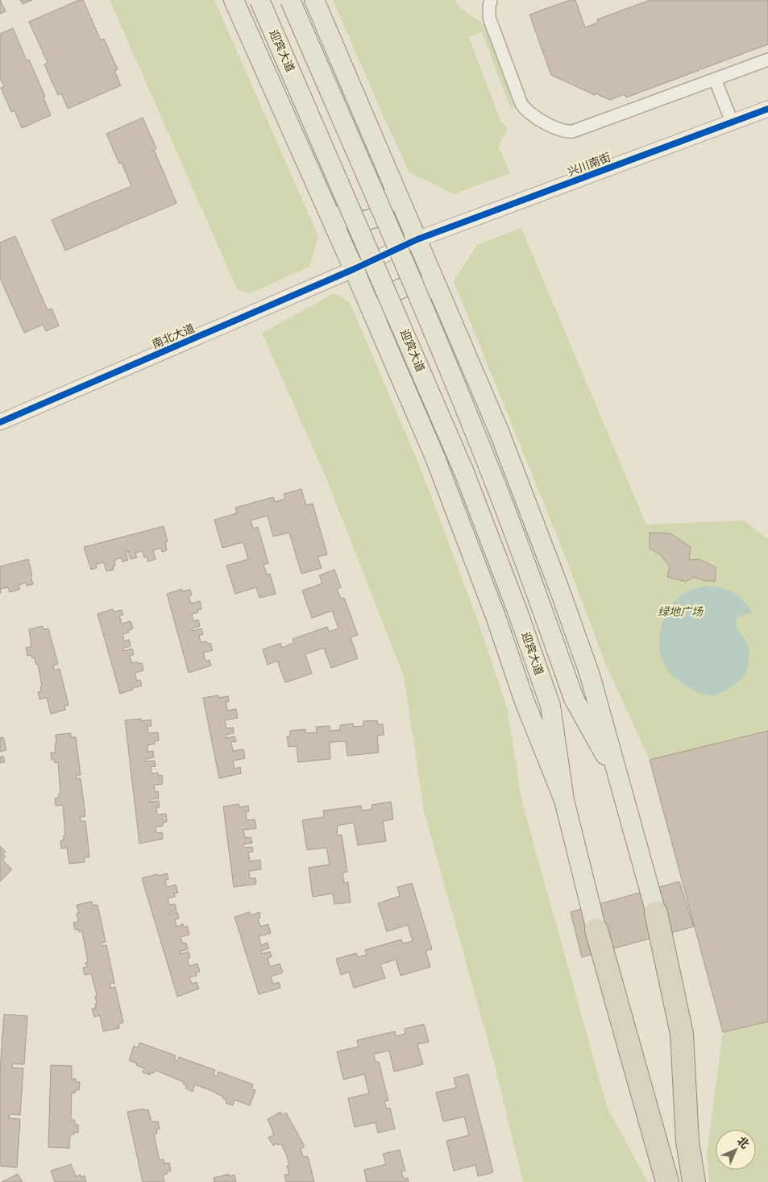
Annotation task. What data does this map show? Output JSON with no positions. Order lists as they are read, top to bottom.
{
  "streets": {
    "main road": ["迎宾大道"],
    "street": ["兴川南街", "南北大道"]
  },
  "crossings": [
    ["兴川南街", "南北大道"]
  ],
  "parks": ["绿地广场"],
  "north": "top right"
}
